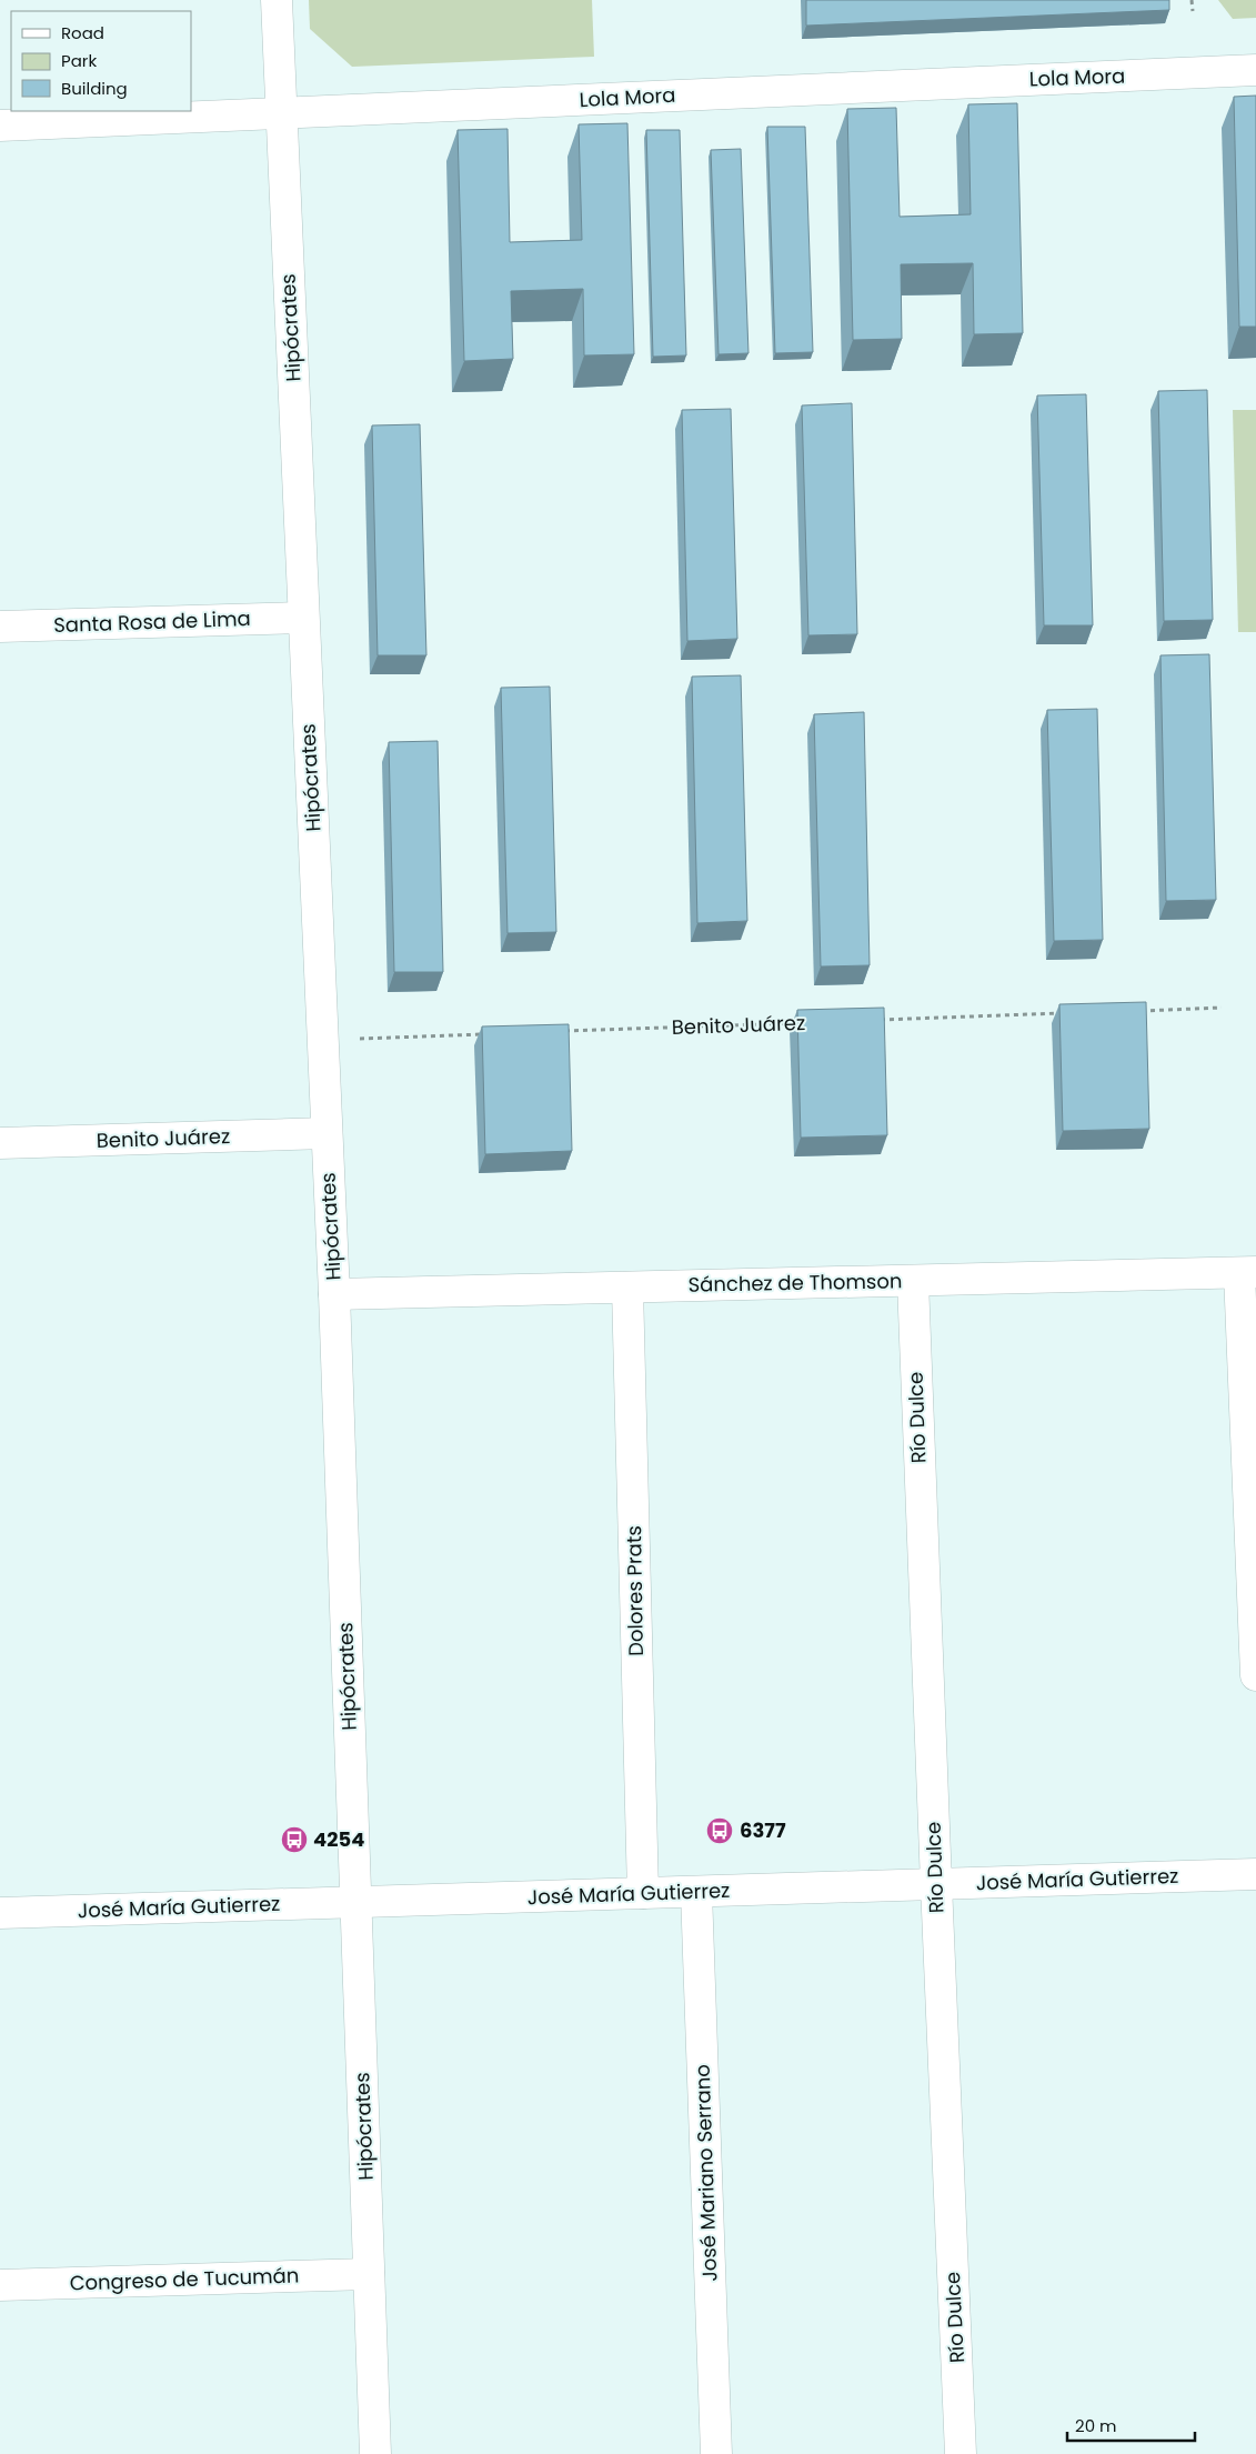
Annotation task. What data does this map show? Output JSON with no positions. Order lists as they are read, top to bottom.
{
  "streets": {
    "street": [
      "Lola Mora",
      "Hipócrates",
      "Santa Rosa de Lima",
      "Benito Juárez",
      "Sánchez de Thomson",
      "Río Dulce",
      "Dolores Prats",
      "José María Gutierrez",
      "José Mariano Serrano",
      "Congreso de Tucumán"
    ]
  },
  "crossings": [
    ["Lola Mora", "Hipócrates"],
    ["Hipócrates", "Santa Rosa de Lima"],
    ["Hipócrates", "Benito Juárez"],
    ["Hipócrates", "Sánchez de Thomson"],
    ["Hipócrates", "José María Gutierrez"],
    ["Hipócrates", "Congreso de Tucumán"],
    ["Sánchez de Thomson", "Río Dulce"],
    ["Sánchez de Thomson", "Dolores Prats"],
    ["Río Dulce", "José María Gutierrez"],
    ["Dolores Prats", "José María Gutierrez"],
    ["José María Gutierrez", "José Mariano Serrano"]
  ],
  "places": {
    "bus stop": ["6377", "4254"]
  },
  "legend": ["Road", "Park", "Building"],
  "scale_bar": "20 m"
}
